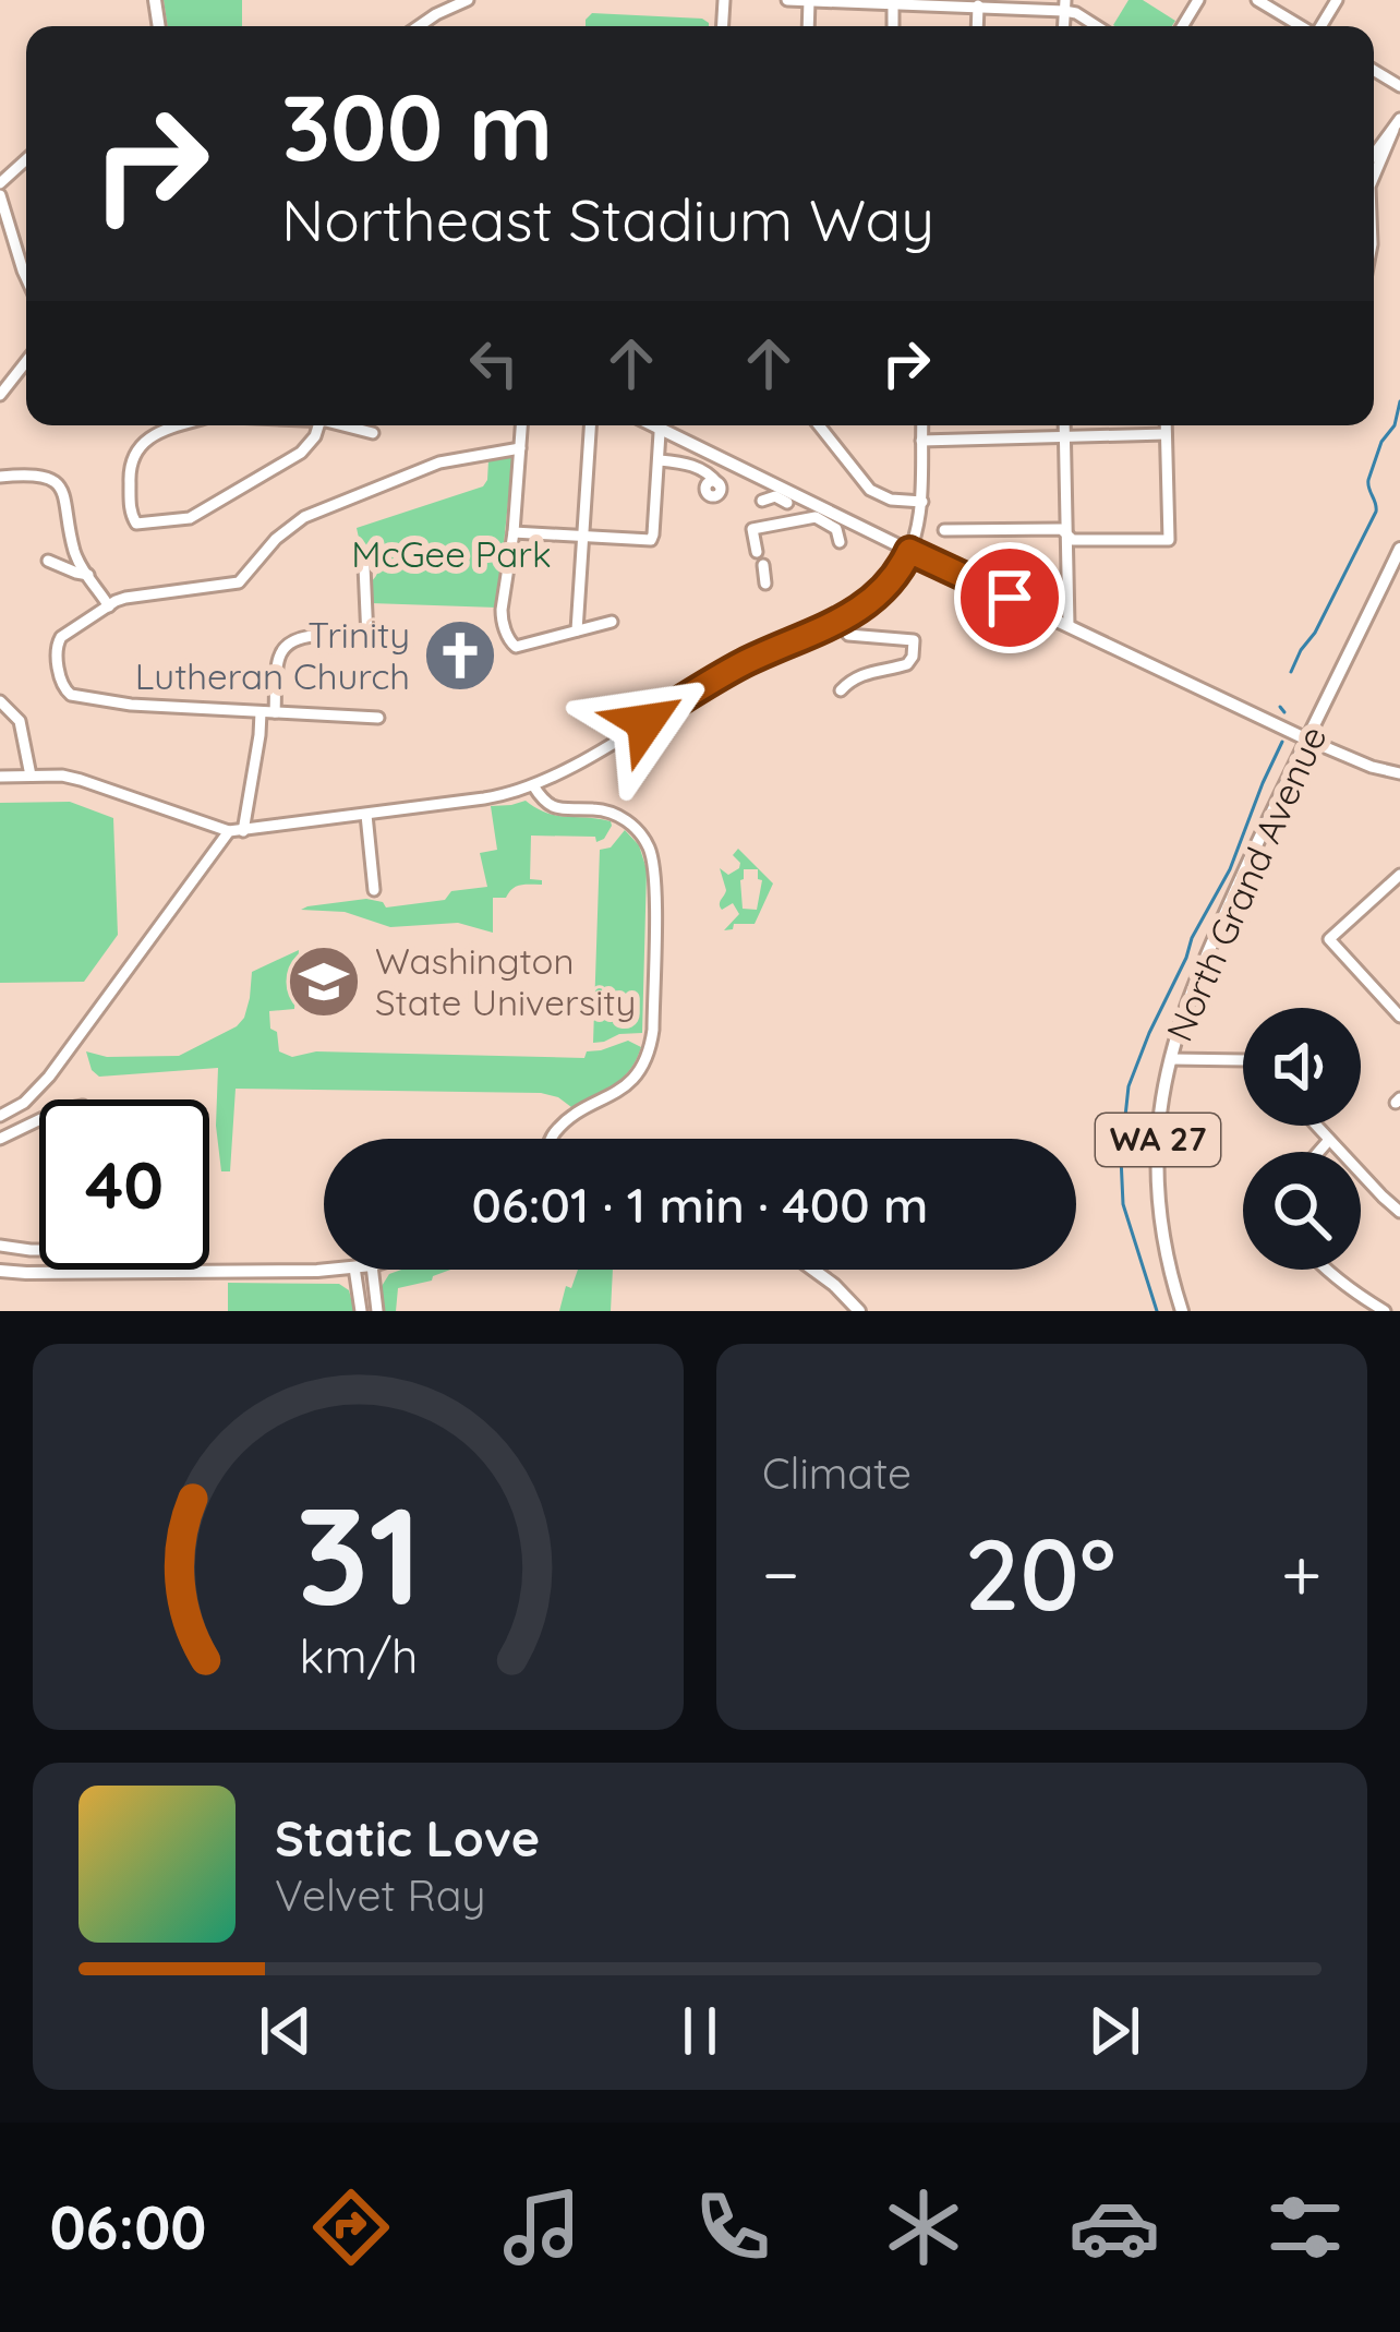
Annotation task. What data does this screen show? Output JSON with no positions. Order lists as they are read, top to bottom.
{
  "streets": {
    "main road": ["North Grand Avenue", "WA 27"]
  },
  "parks": ["McGee Park"],
  "places": {
    "church": ["Trinity Lutheran Church"],
    "school or university": ["Washington State University"]
  },
  "page": {
    "turn": ["300 m", "Northeast Stadium Way"],
    "limit": "40",
    "trip": "06:01 · 1 min · 400 m",
    "tile": "Climate",
    "heat": ["−", "20°", "+"],
    "song": ["Static Love", "Velvet Ray"],
    "tabs": "06:00",
    "gauge": ["31", "km/h"]
  }
}
